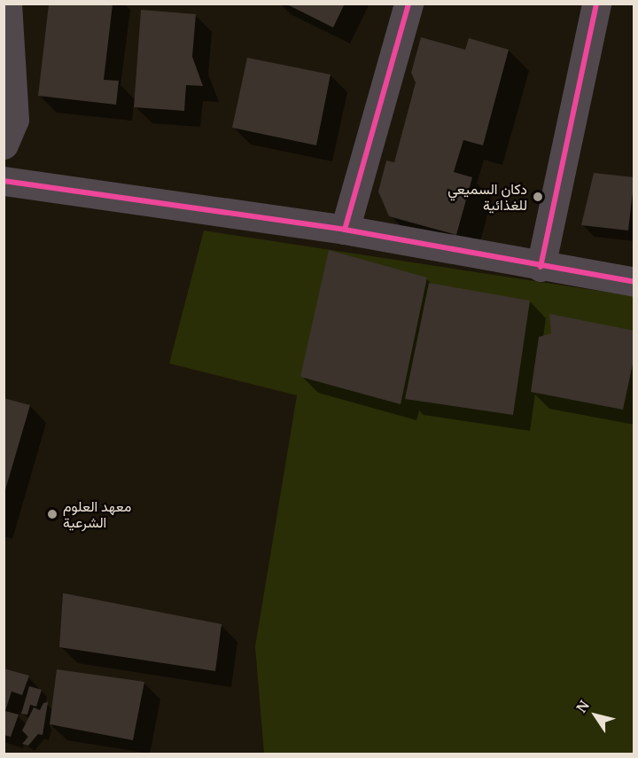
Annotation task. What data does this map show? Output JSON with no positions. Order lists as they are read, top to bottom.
{
  "places": ["دكان السميعي للغذائية", "معهد العلوم الشرعية"],
  "north": "top left"
}
